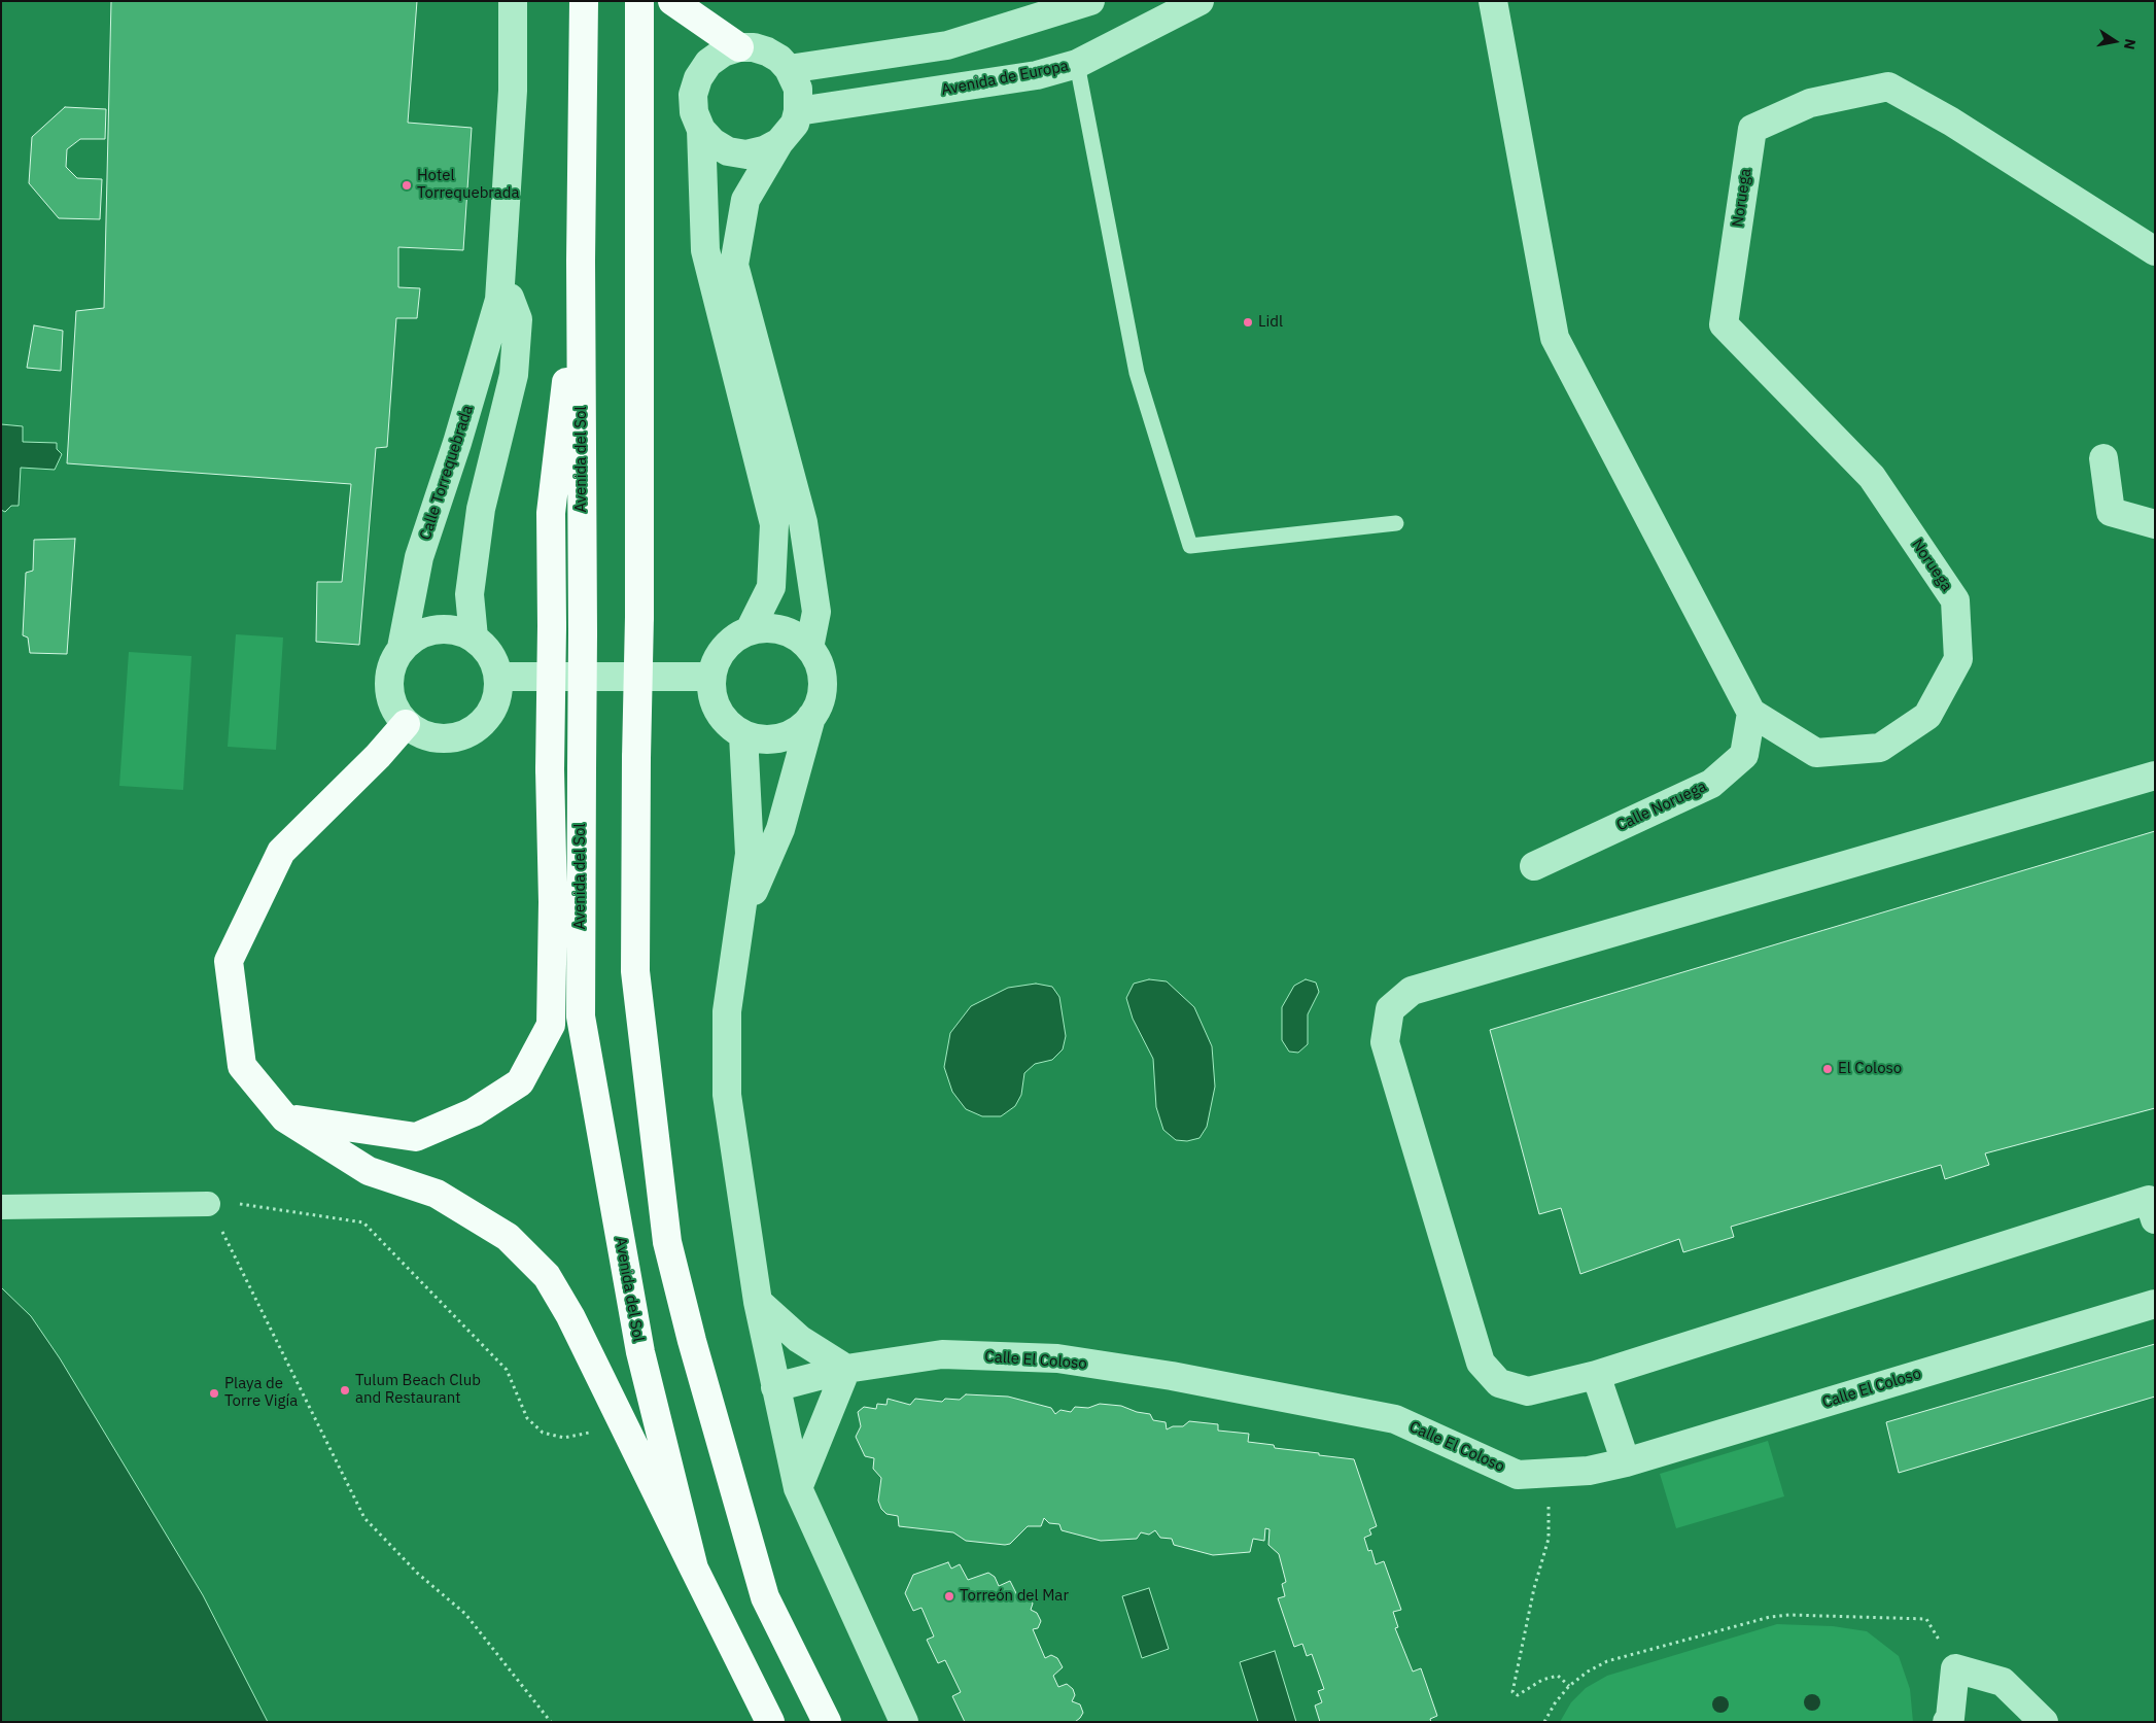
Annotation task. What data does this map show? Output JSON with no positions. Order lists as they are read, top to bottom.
{
  "streets": {
    "main road": ["Avenida del Sol"],
    "street": [
      "Avenida de Europa",
      "Noruega",
      "Calle Torrequebrada",
      "Calle Noruega",
      "Calle El Coloso"
    ]
  },
  "crossings": [
    ["Noruega", "Calle Noruega"]
  ],
  "places": [
    "Hotel Torrequebrada",
    "Lidl",
    "El Coloso",
    "Tulum Beach Club and Restaurant",
    "Playa de Torre Vigía",
    "Torreón del Mar"
  ],
  "north": "right"
}
